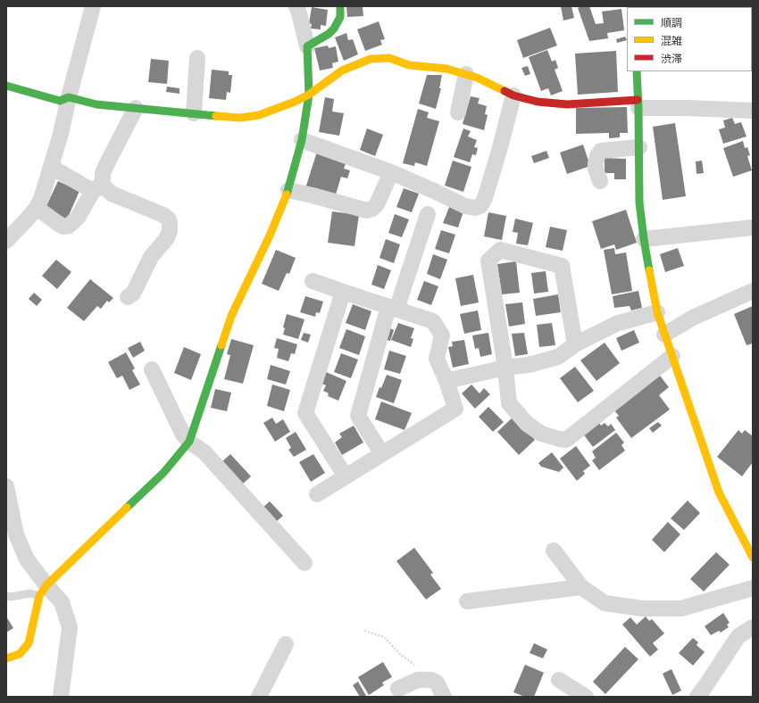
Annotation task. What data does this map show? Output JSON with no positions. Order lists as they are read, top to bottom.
{
  "legend": ["順調", "混雑", "渋滞"]
}
